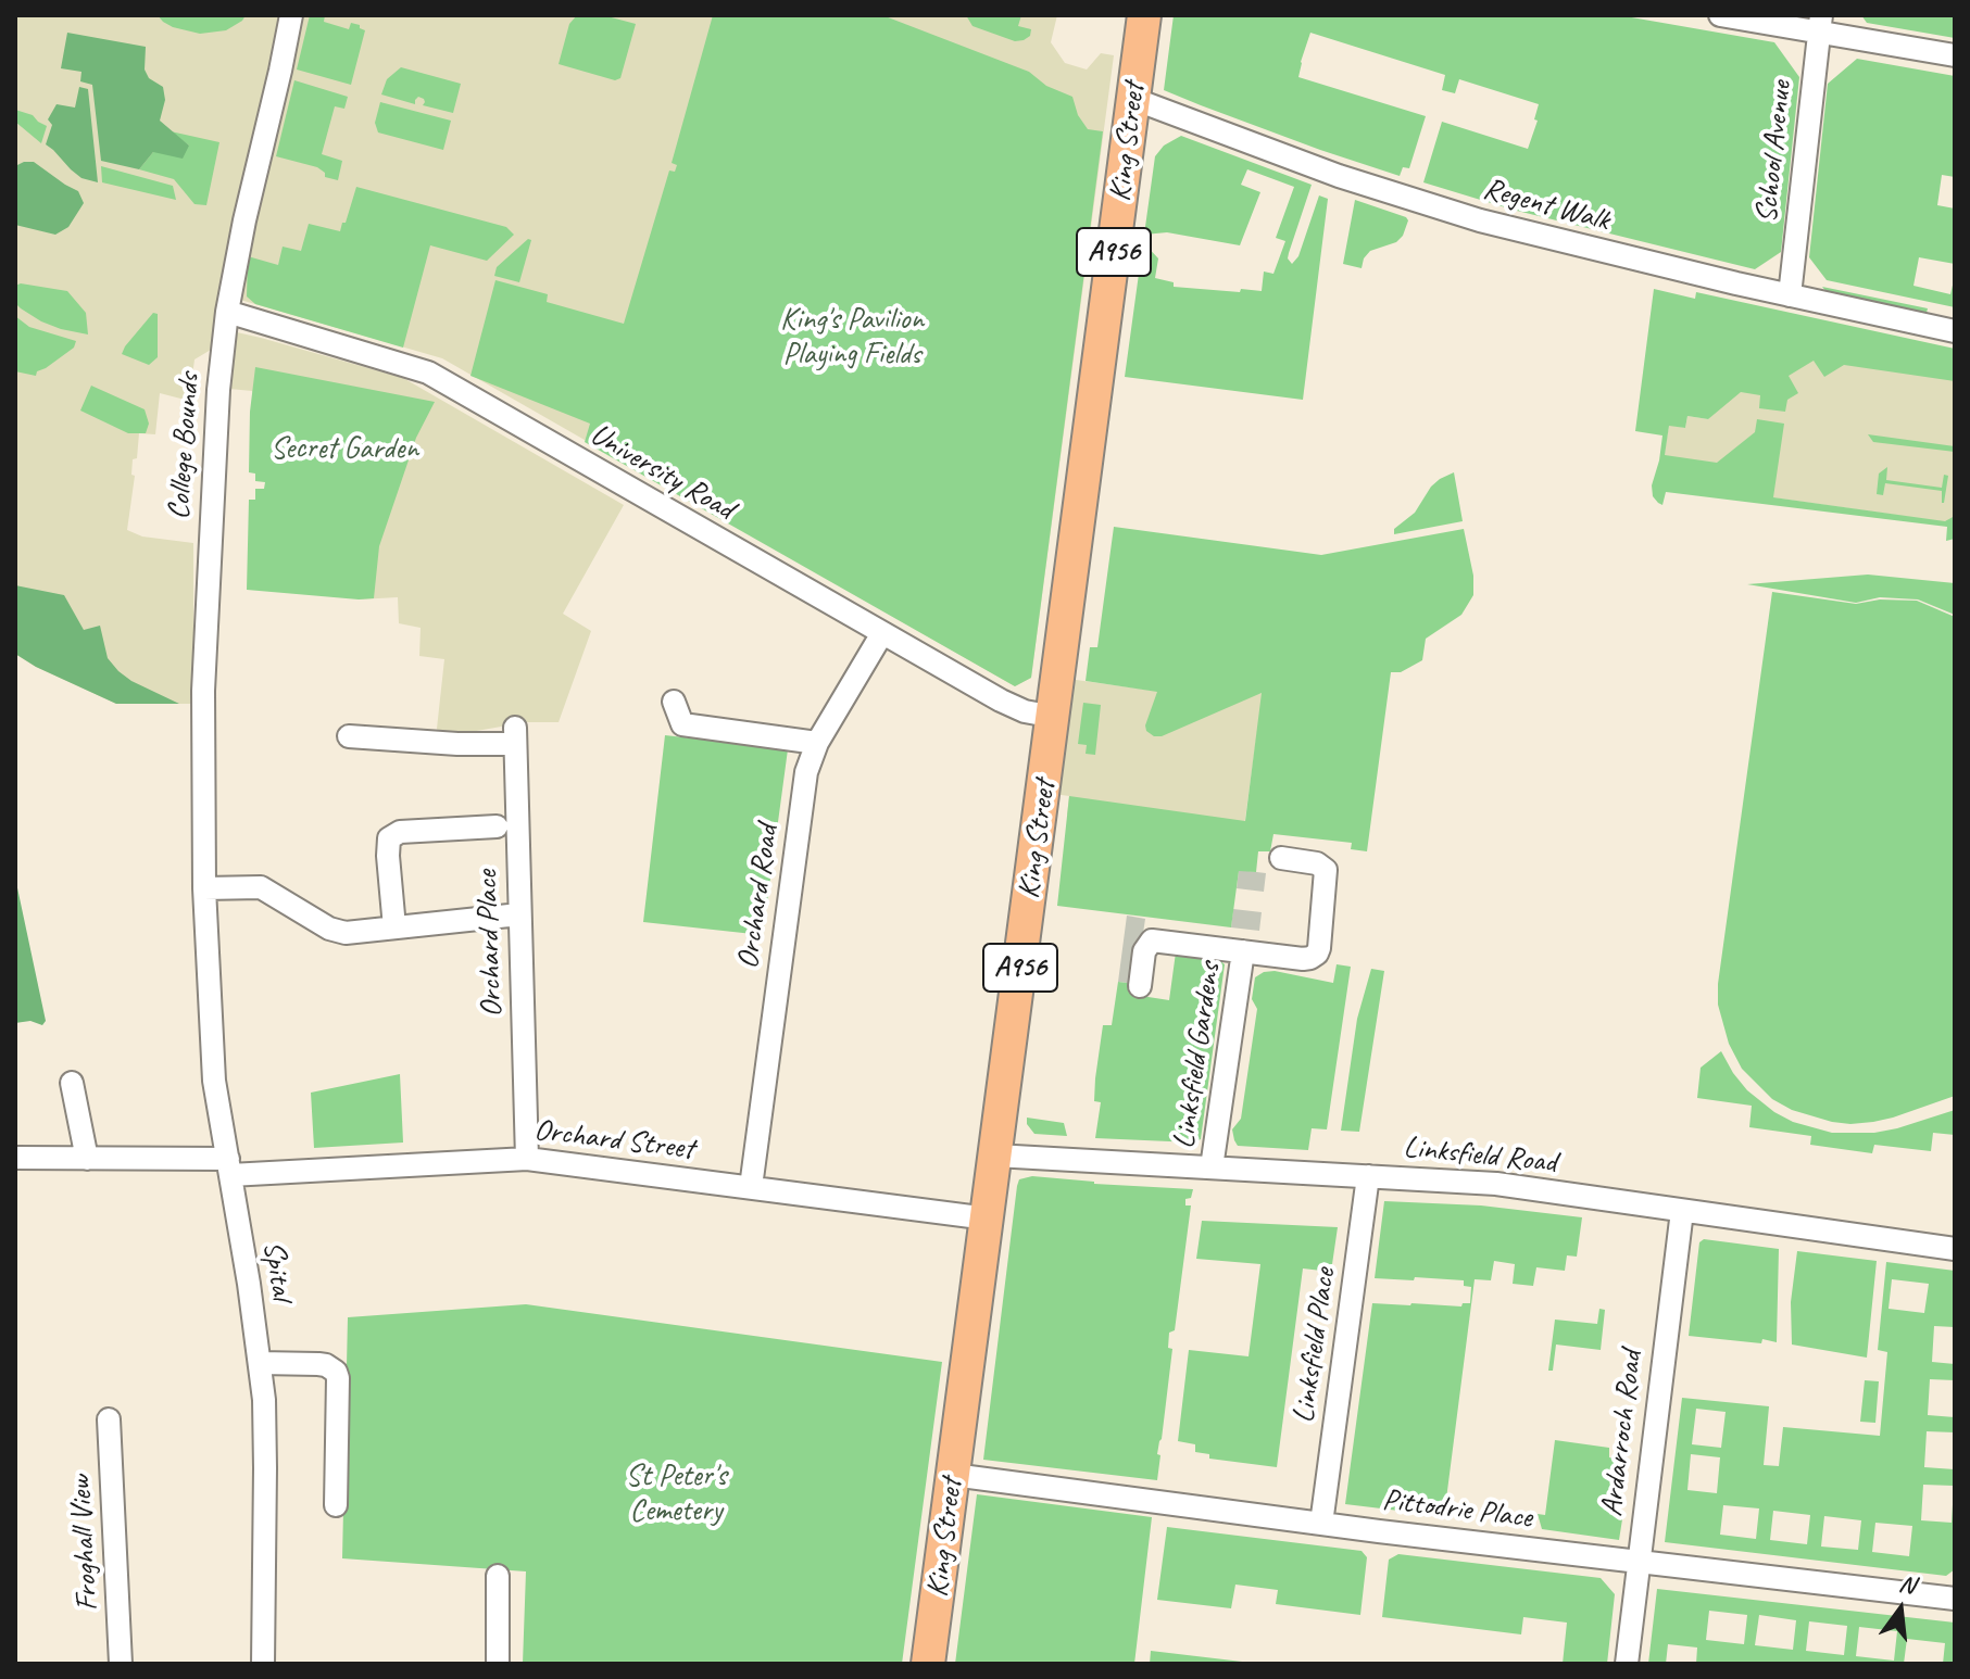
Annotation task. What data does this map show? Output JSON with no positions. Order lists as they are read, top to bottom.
{
  "streets": {
    "main road": ["King Street", "A956"],
    "street": [
      "School Avenue",
      "Regent Walk",
      "College Bounds",
      "University Road",
      "Orchard Road",
      "Orchard Place",
      "Linksfield Gardens",
      "Orchard Street",
      "Linksfield Road",
      "Spital",
      "Linksfield Place",
      "Ardarroch Road",
      "Pittodrie Place",
      "Froghall View"
    ]
  },
  "crossings": [
    ["King Street", "Regent Walk"],
    ["King Street", "University Road"],
    ["King Street", "Orchard Street"],
    ["King Street", "Linksfield Road"],
    ["King Street", "Pittodrie Place"],
    ["School Avenue", "Regent Walk"],
    ["College Bounds", "University Road"],
    ["College Bounds", "Spital"],
    ["University Road", "Orchard Road"],
    ["Orchard Road", "Orchard Street"],
    ["Orchard Place", "Orchard Street"],
    ["Linksfield Gardens", "Linksfield Road"],
    ["Orchard Street", "Spital"],
    ["Linksfield Road", "Linksfield Place"],
    ["Linksfield Road", "Ardarroch Road"],
    ["Linksfield Place", "Pittodrie Place"],
    ["Ardarroch Road", "Pittodrie Place"]
  ],
  "parks": ["King's Pavilion Playing Fields", "Secret Garden", "St Peter's Cemetery"],
  "north": "top"
}
